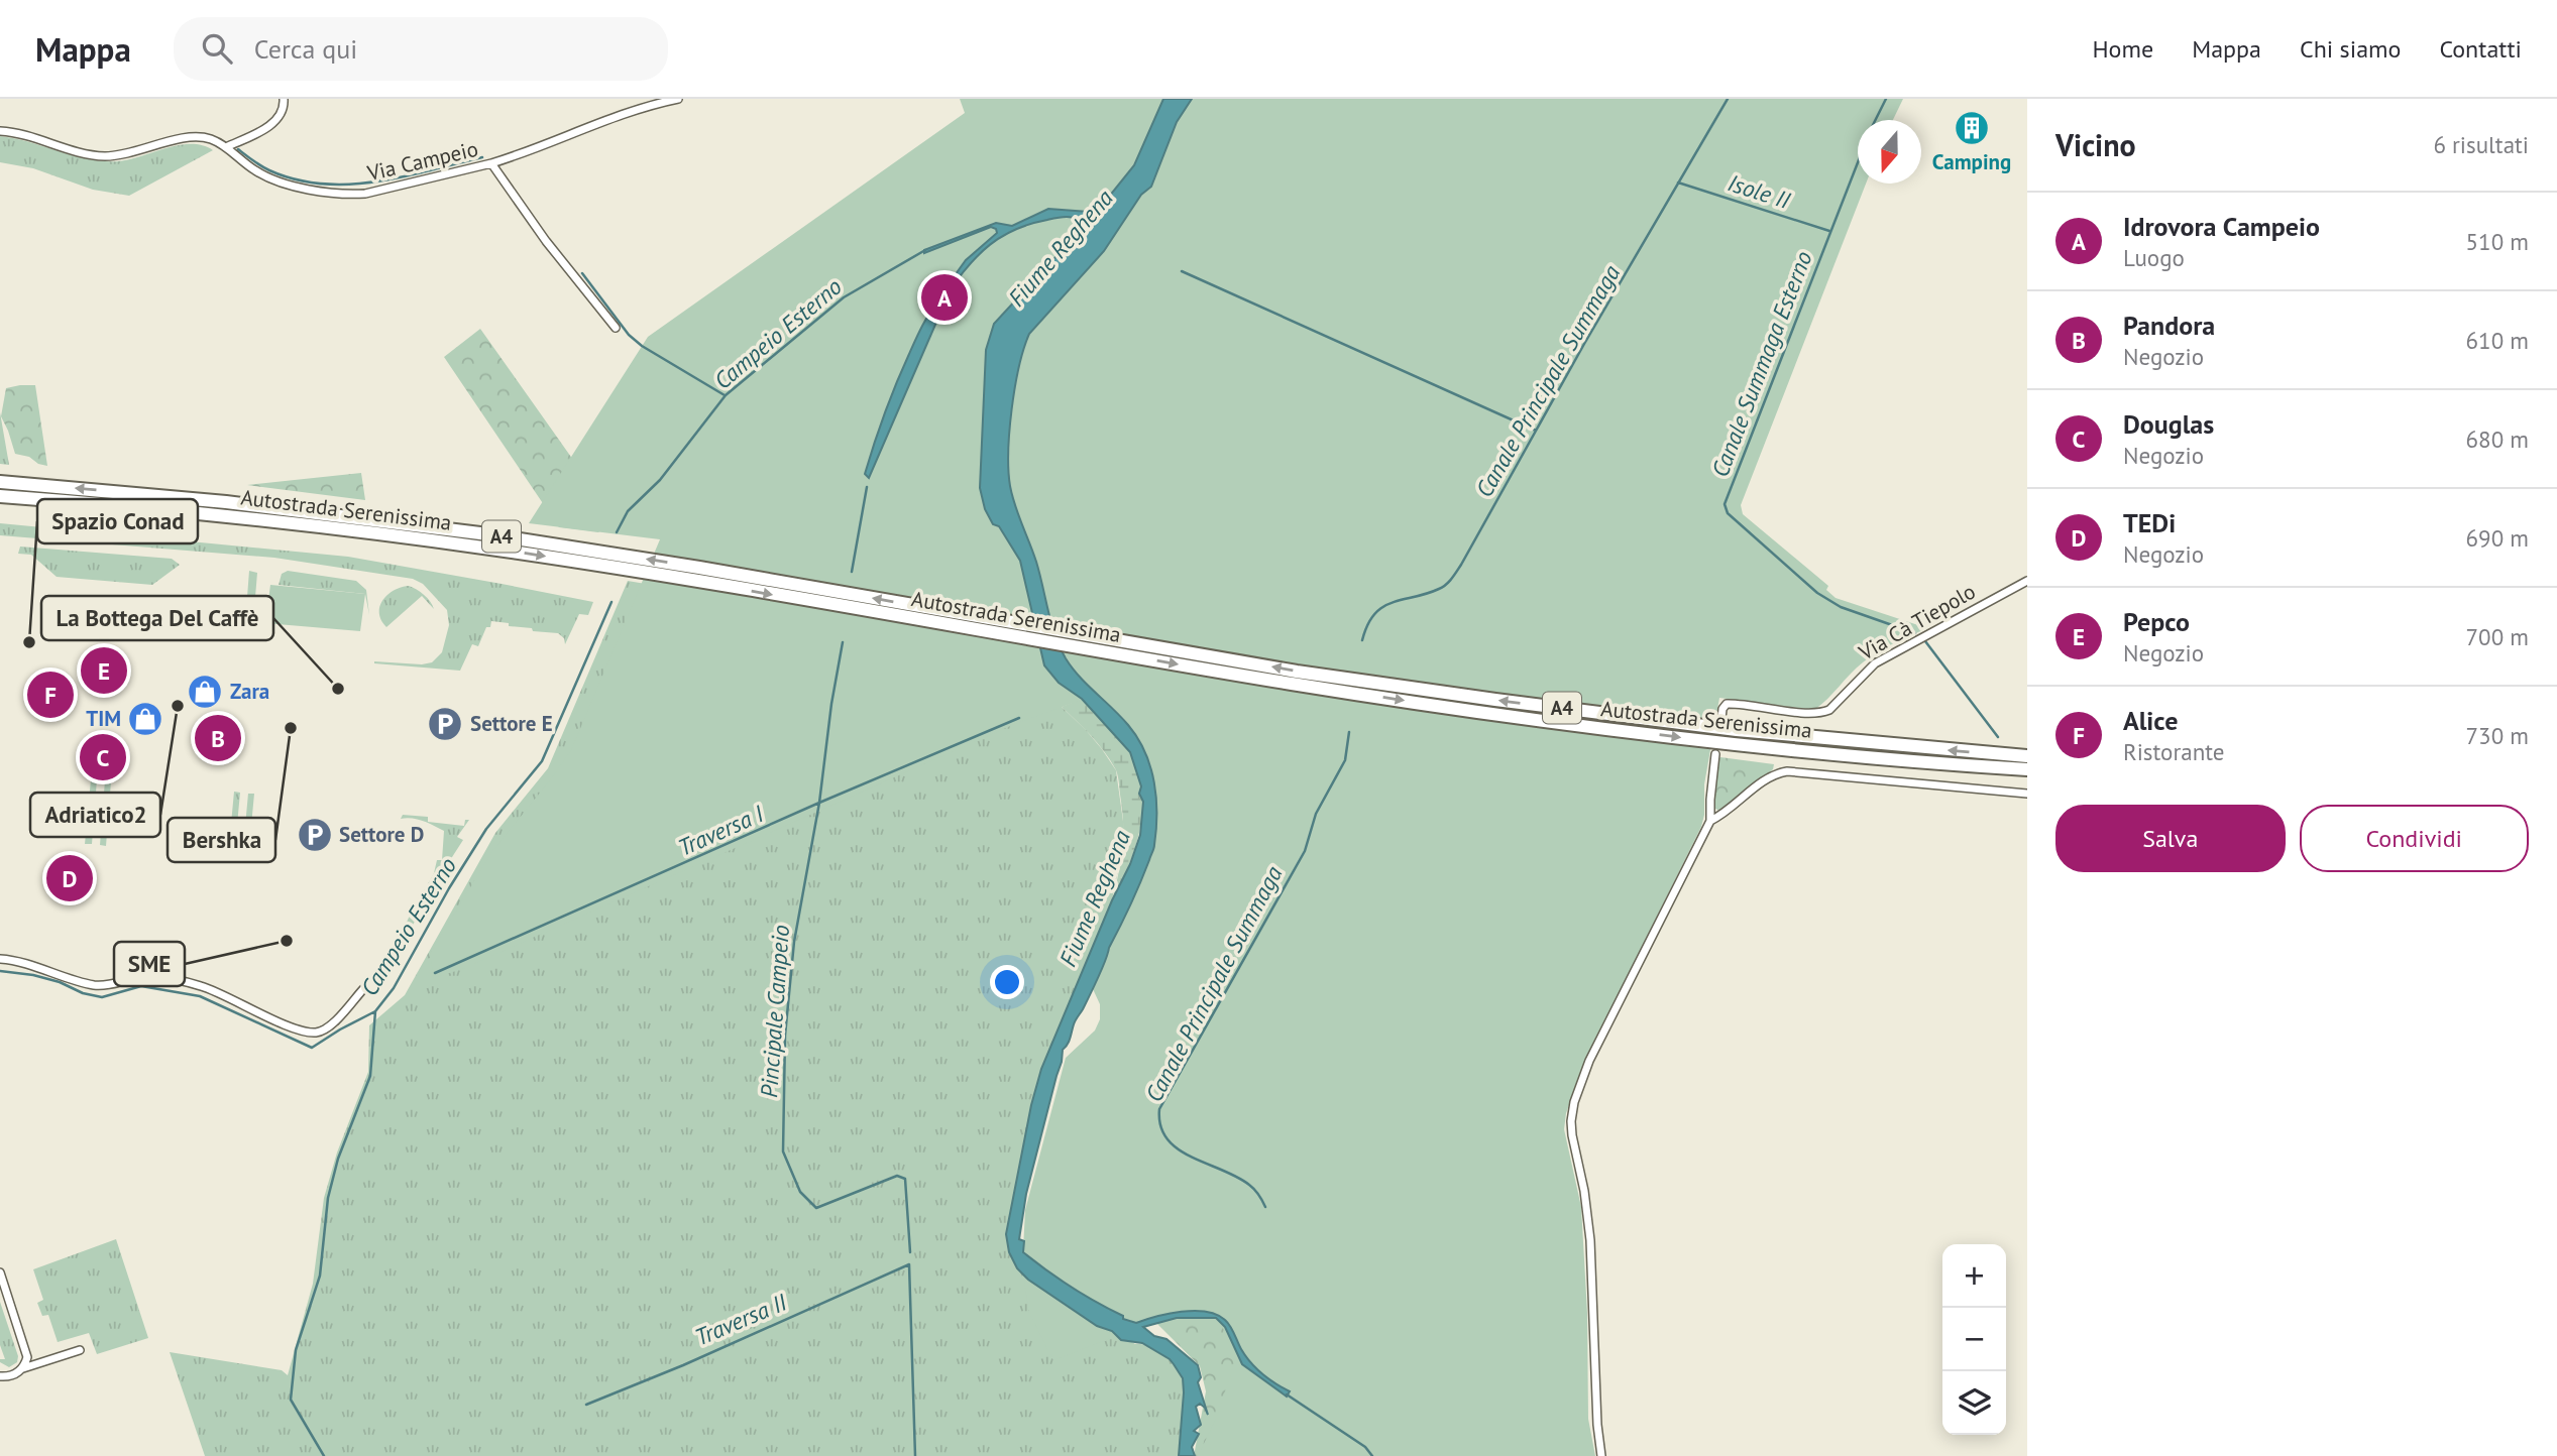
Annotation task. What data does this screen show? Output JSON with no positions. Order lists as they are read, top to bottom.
{
  "streets": {
    "highway": ["Autostrada Serenissima", "A4"],
    "street": ["Via Campeio", "Via Cà Tiepolo"]
  },
  "water": [
    "Isole II",
    "Fiume Reghena",
    "Campeio Esterno",
    "Canale Summaga Esterno",
    "Canale Principale Summaga",
    "Traversa I",
    "Pincipale Campeio",
    "Traversa II"
  ],
  "places": {
    "building": ["Camping"],
    "other": [
      "Spazio Conad",
      "La Bottega Del Caffè",
      "Adriatico2",
      "Bershka",
      "SME"
    ],
    "shop": ["Zara", "TIM"],
    "parking": ["Settore E", "Settore D"]
  },
  "north": "bottom",
  "page": {
    "header": "Mappa",
    "search": "Cerca qui",
    "nav": [
      "Home",
      "Mappa",
      "Chi siamo",
      "Contatti"
    ],
    "heading": ["Vicino", "6 risultati"],
    "list": [
      {
        "mark": "A",
        "name": "Idrovora Campeio",
        "note": "Luogo",
        "value": "510 m"
      },
      {
        "mark": "B",
        "name": "Pandora",
        "note": "Negozio",
        "value": "610 m"
      },
      {
        "mark": "C",
        "name": "Douglas",
        "note": "Negozio",
        "value": "680 m"
      },
      {
        "mark": "D",
        "name": "TEDi",
        "note": "Negozio",
        "value": "690 m"
      },
      {
        "mark": "E",
        "name": "Pepco",
        "note": "Negozio",
        "value": "700 m"
      },
      {
        "mark": "F",
        "name": "Alice",
        "note": "Ristorante",
        "value": "730 m"
      }
    ],
    "pins": [
      "A",
      "E",
      "F",
      "B",
      "C",
      "D"
    ],
    "buttons": ["Salva", "Condividi"],
    "map_buttons": ["+", "−"]
  }
}
